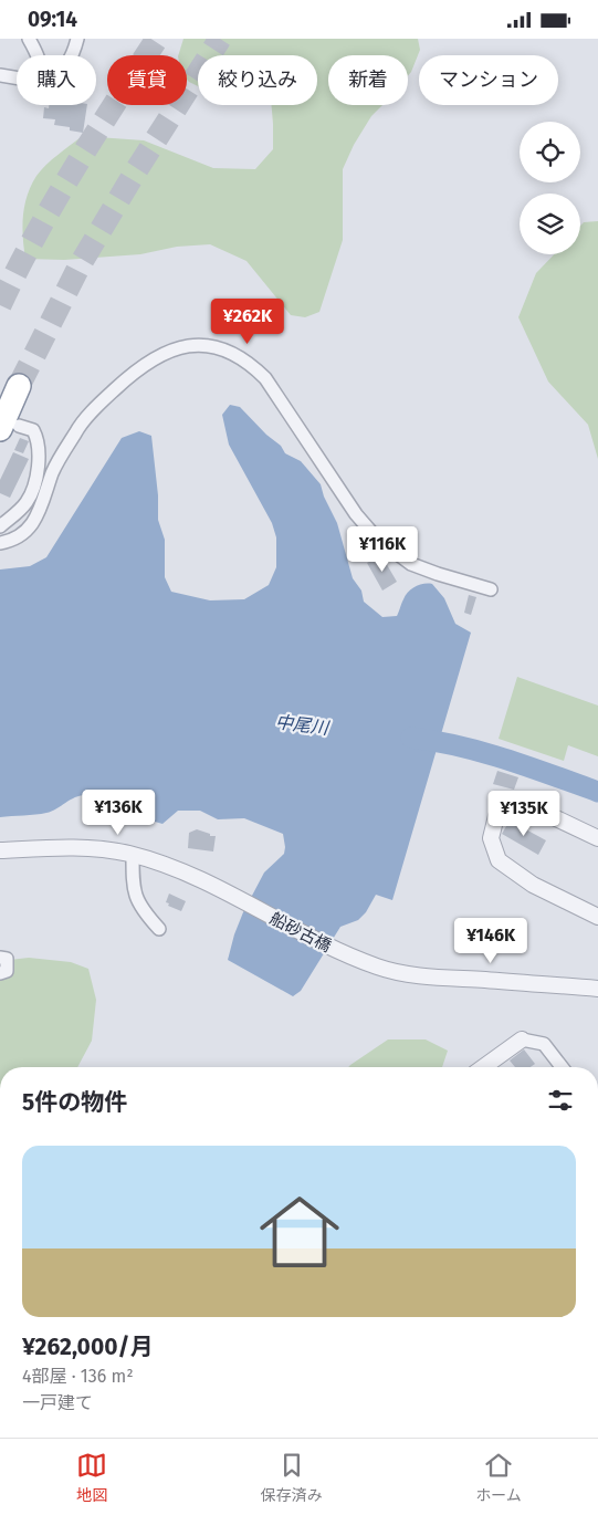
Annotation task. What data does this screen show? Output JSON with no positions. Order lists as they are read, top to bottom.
{
  "streets": {
    "street": ["船砂古橋"]
  },
  "water": ["中尾川"],
  "page": {
    "status": "09:14",
    "chip": [
      "購入",
      "賃貸",
      "絞り込み",
      "新着",
      "マンション"
    ],
    "price": [
      "¥262K",
      "¥116K",
      "¥136K",
      "¥135K",
      "¥146K"
    ],
    "heading": "5件の物件",
    "list": [
      {
        "name": "¥262,000/月",
        "note": "4部屋 · 136 m² · 一戸建て"
      }
    ],
    "tabs": ["地図", "保存済み", "ホーム"]
  }
}
